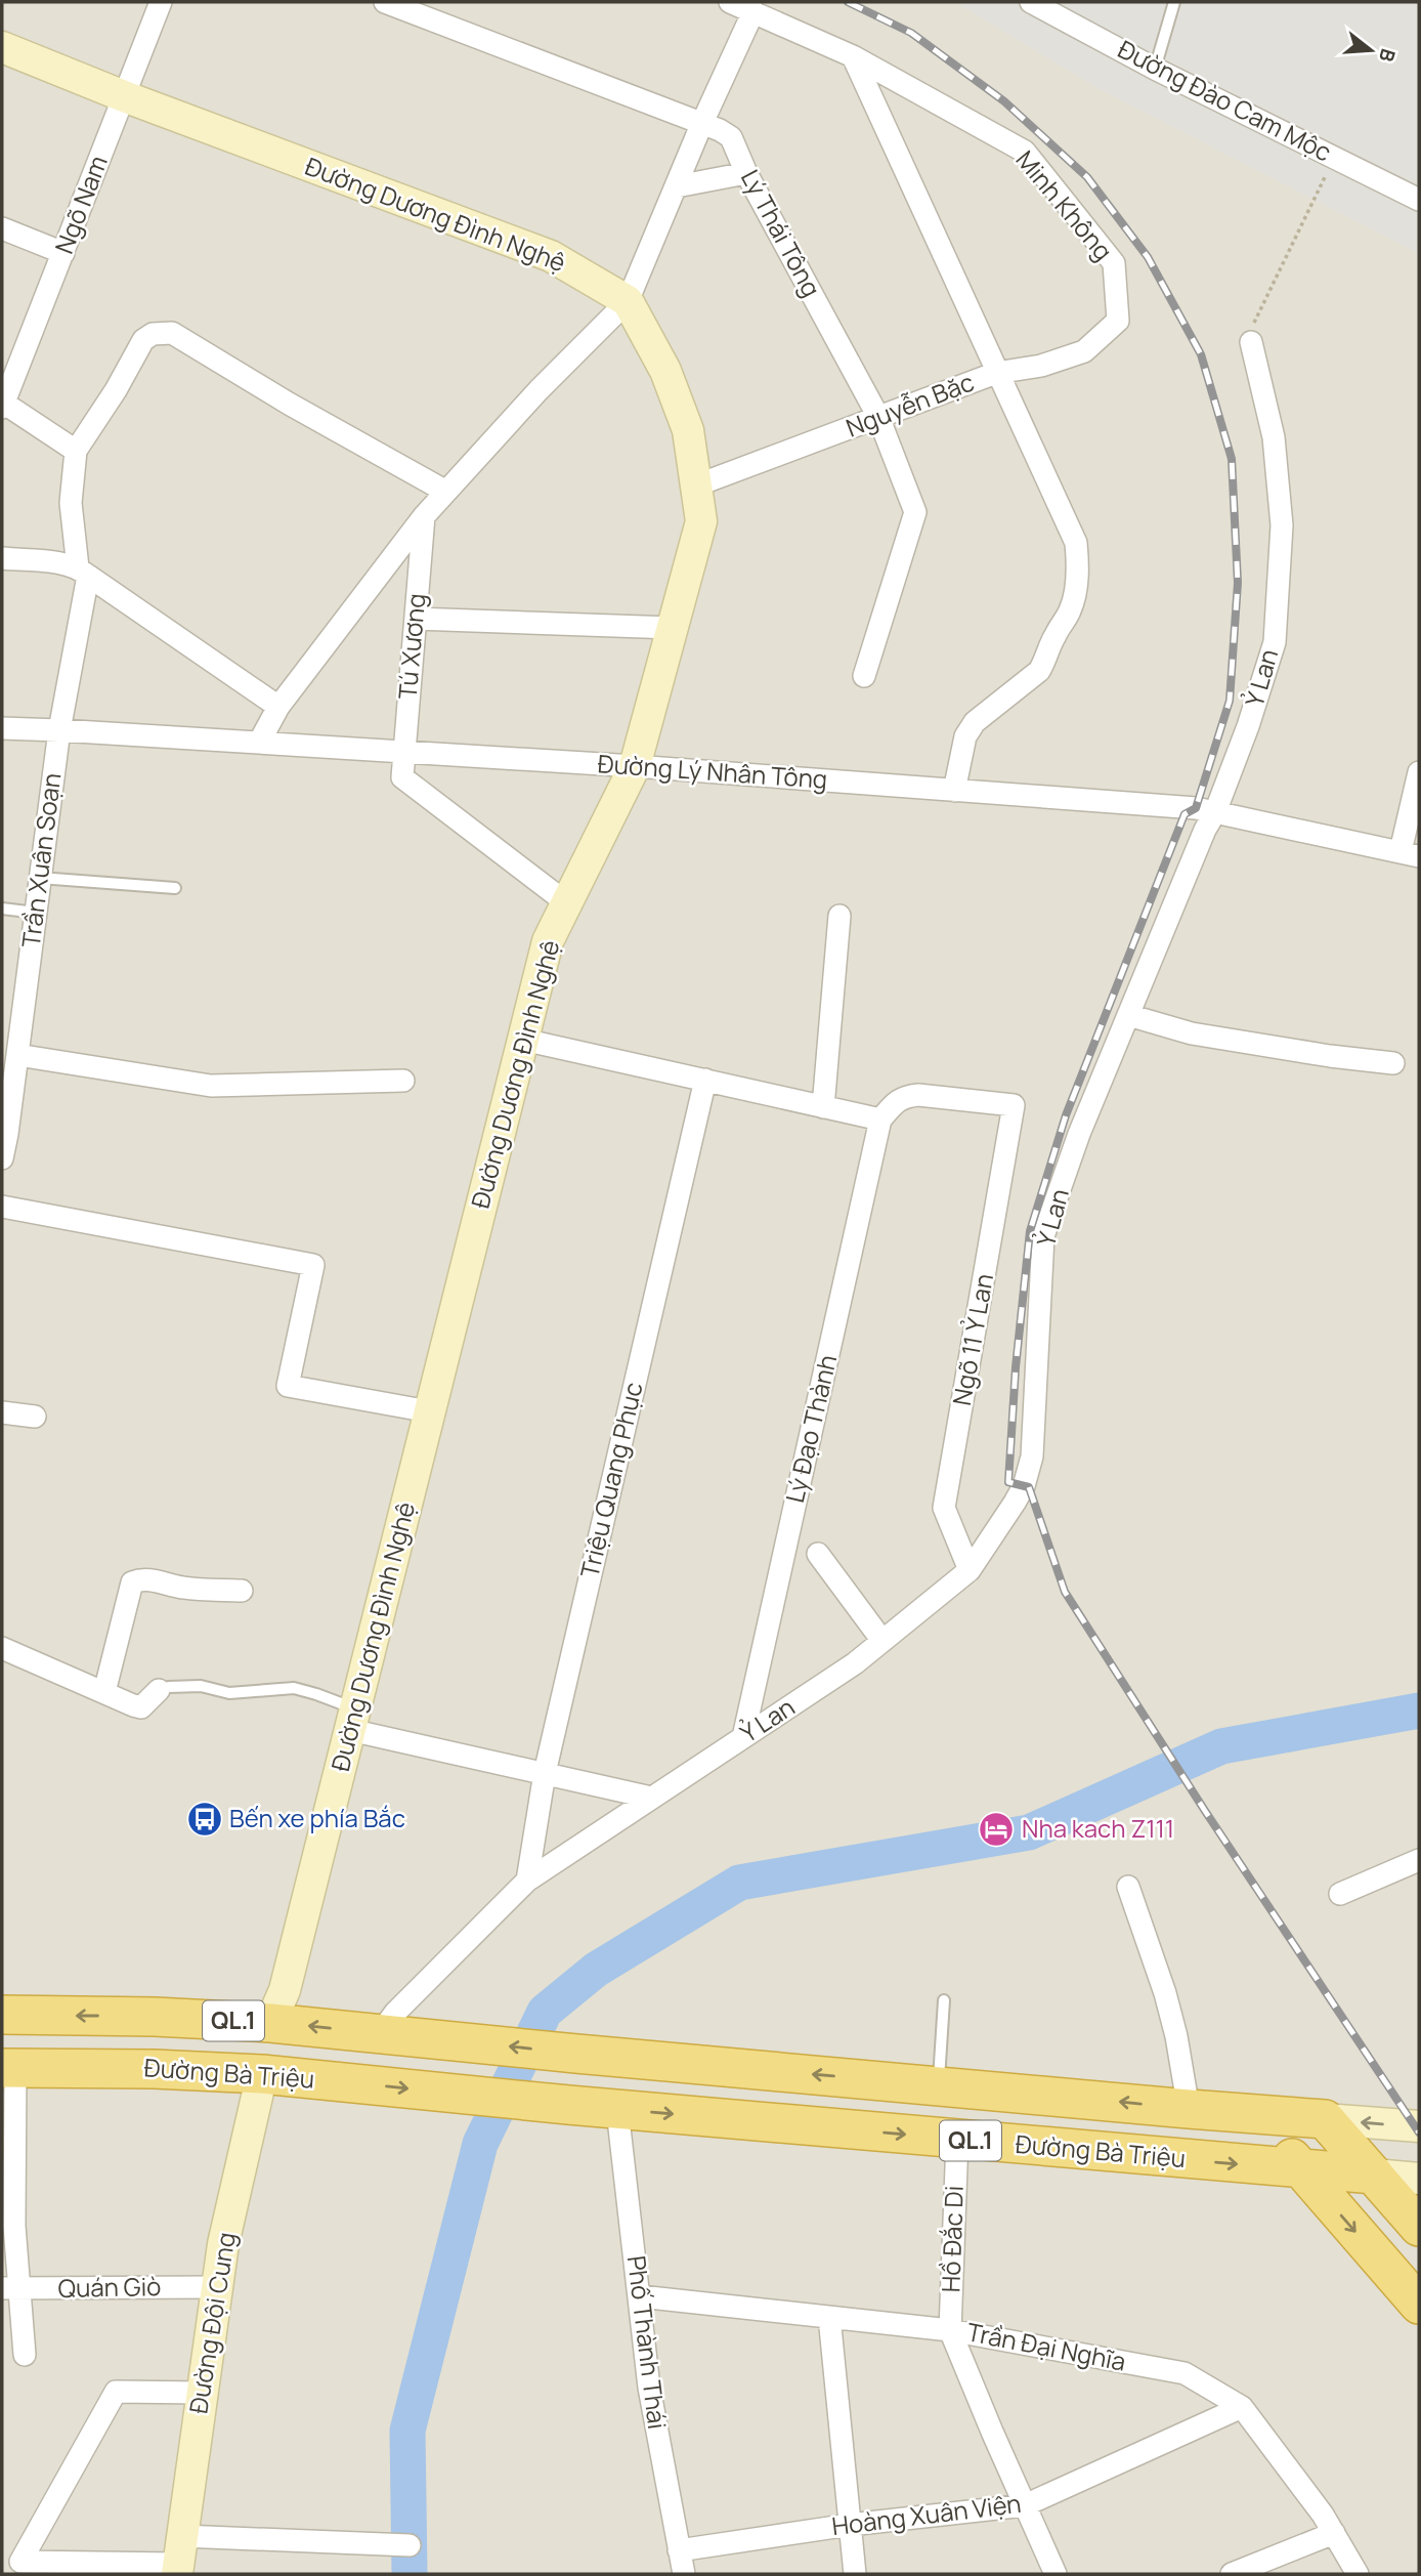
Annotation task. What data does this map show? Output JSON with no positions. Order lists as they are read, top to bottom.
{
  "streets": {
    "highway": ["QL.1", "Đường Bà Triệu"],
    "main road": ["Đường Dương Đình Nghệ", "Đường Đội Cung"],
    "street": [
      "Đường Đào Cam Mộc",
      "Ngõ Nam",
      "Minh Không",
      "Lý Thái Tông",
      "Nguyễn Bặc",
      "Tú Xương",
      "Ỷ Lan",
      "Đường Lý Nhân Tông",
      "Trần Xuân Soạn",
      "Ngõ 11 Ỷ Lan",
      "Lý Đạo Thành",
      "Triệu Quang Phục",
      "Hồ Đắc Di",
      "Quán Giò",
      "Phố Thành Thái",
      "Trần Đại Nghĩa",
      "Hoàng Xuân Viện"
    ]
  },
  "crossings": [
    ["Ngõ Nam", "Đường Dương Đình Nghệ"],
    ["Minh Không", "Nguyễn Bặc"],
    ["Đường Dương Đình Nghệ", "Nguyễn Bặc"],
    ["Đường Dương Đình Nghệ", "Tú Xương"],
    ["Đường Dương Đình Nghệ", "Đường Lý Nhân Tông"],
    ["Đường Dương Đình Nghệ", "Đường Bà Triệu"],
    ["Lý Thái Tông", "Nguyễn Bặc"],
    ["Tú Xương", "Đường Lý Nhân Tông"],
    ["Ỷ Lan", "Đường Lý Nhân Tông"],
    ["Ỷ Lan", "Ngõ 11 Ỷ Lan"],
    ["Ỷ Lan", "Lý Đạo Thành"],
    ["Ỷ Lan", "Triệu Quang Phục"],
    ["Ỷ Lan", "Đường Bà Triệu"],
    ["Đường Lý Nhân Tông", "Trần Xuân Soạn"],
    ["Ngõ 11 Ỷ Lan", "Lý Đạo Thành"],
    ["Đường Bà Triệu", "Hồ Đắc Di"],
    ["Đường Bà Triệu", "Đường Đội Cung"],
    ["Đường Bà Triệu", "Phố Thành Thái"],
    ["Hồ Đắc Di", "Trần Đại Nghĩa"],
    ["Hồ Đắc Di", "Hoàng Xuân Viện"],
    ["Quán Giò", "Đường Đội Cung"],
    ["Phố Thành Thái", "Trần Đại Nghĩa"],
    ["Phố Thành Thái", "Hoàng Xuân Viện"],
    ["Trần Đại Nghĩa", "Hoàng Xuân Viện"]
  ],
  "places": {
    "bus stop": ["Bến xe phía Bắc"],
    "hotel": ["Nha kach Z111"]
  },
  "north": "right"
}
